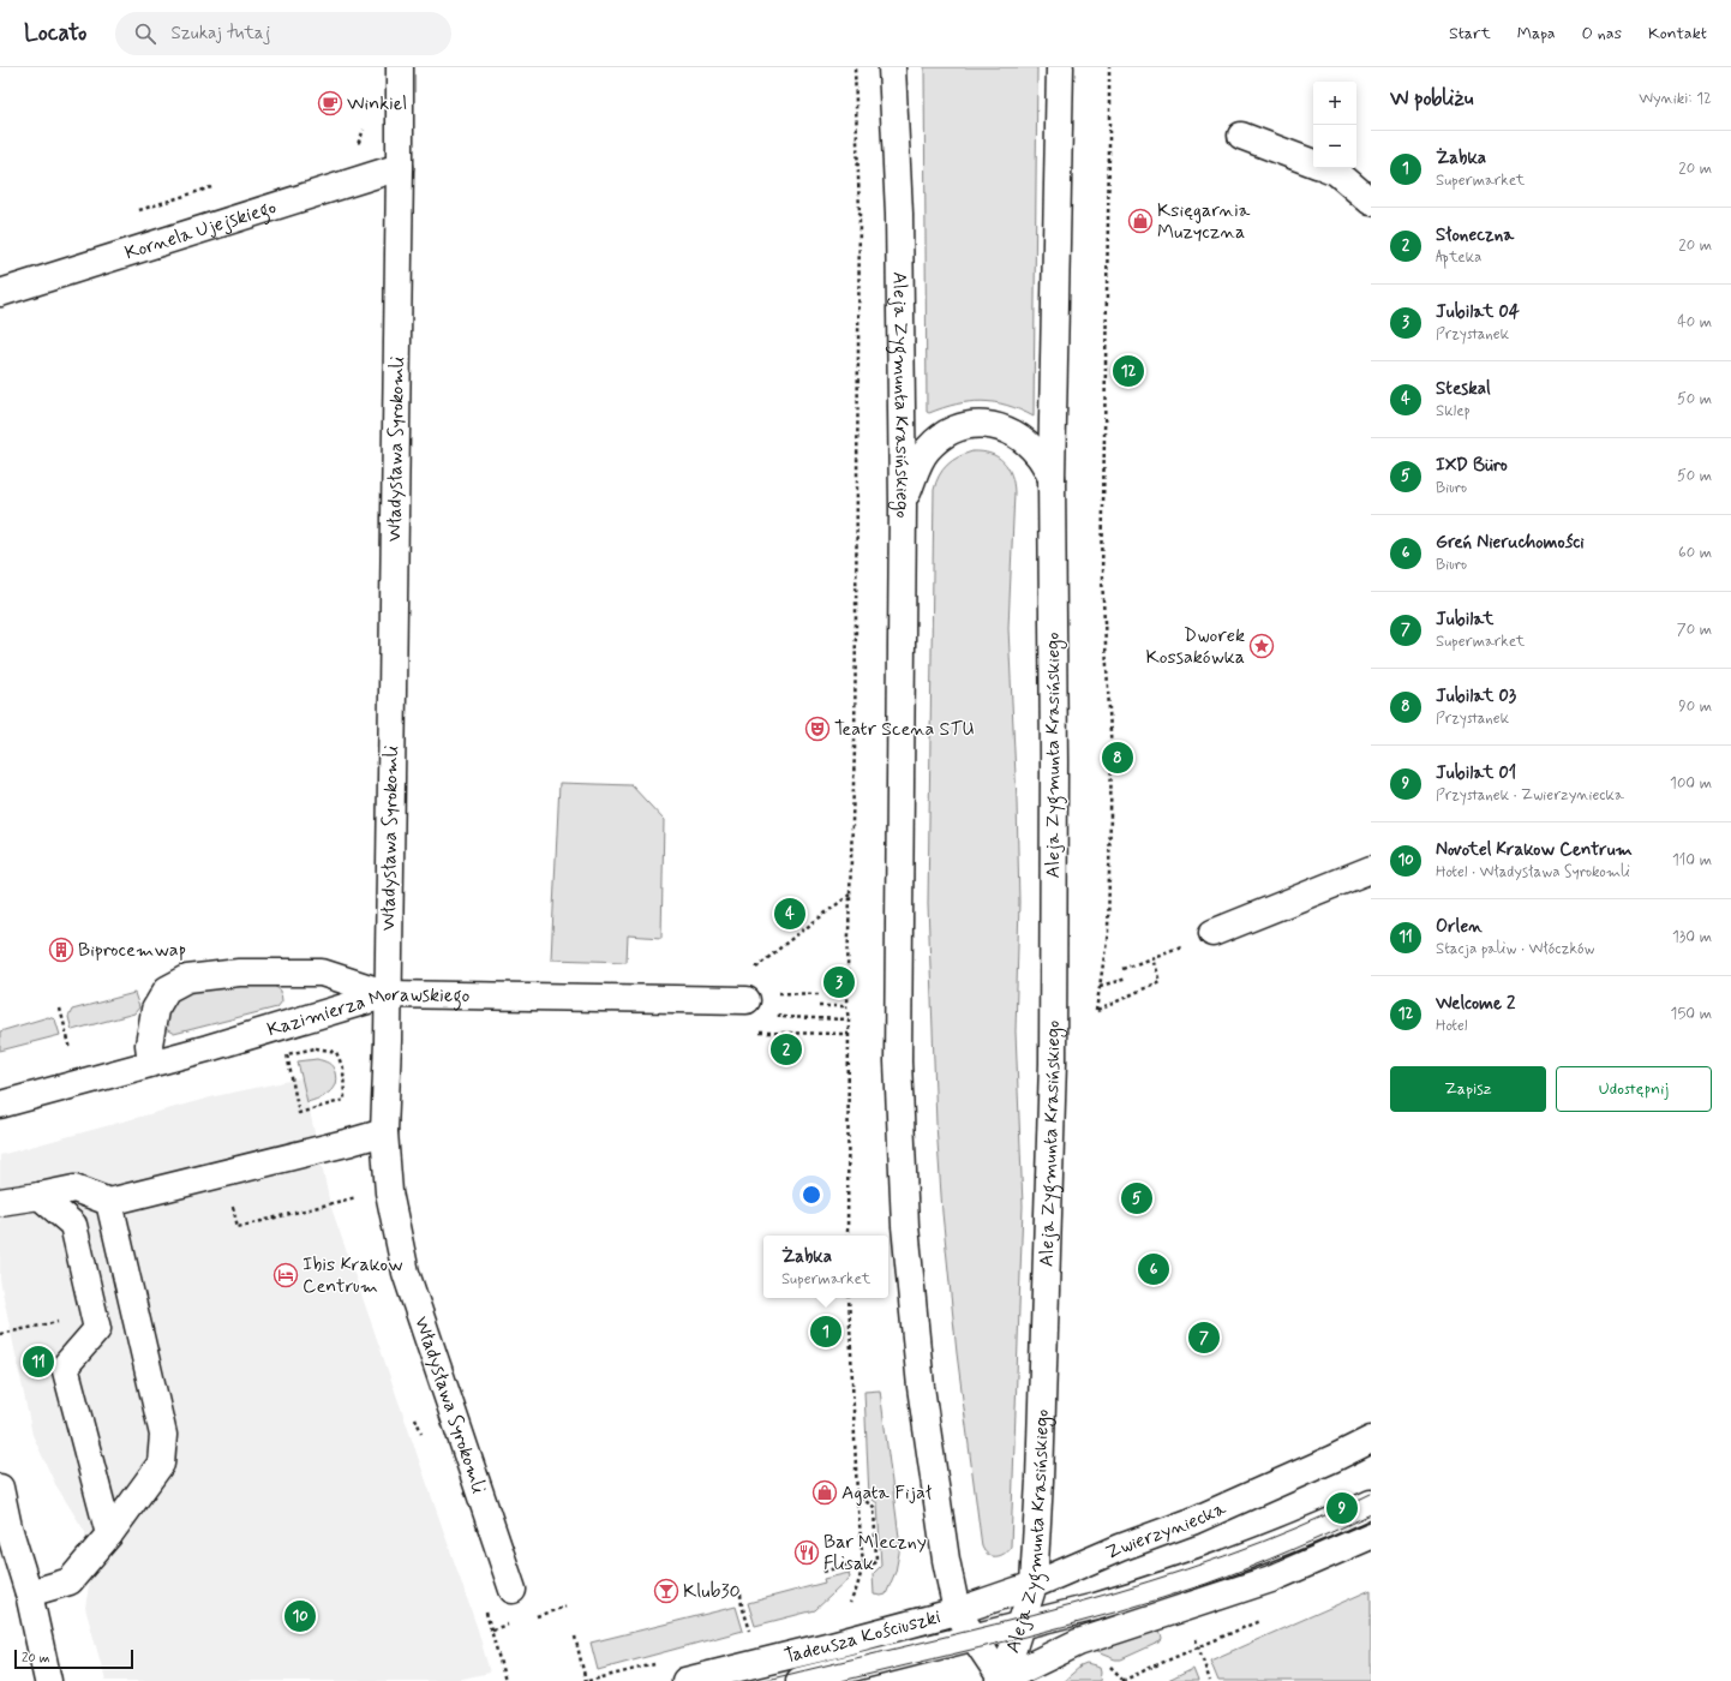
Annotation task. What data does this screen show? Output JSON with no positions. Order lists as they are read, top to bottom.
{
  "streets": {
    "street": [
      "Kornela Ujejskiego",
      "Aleja Zygmunta Krasińskiego",
      "Władysława Syrokomli",
      "Kazimierza Morawskiego",
      "Zwierzyniecka",
      "Tadeusza Kościuszki"
    ]
  },
  "crossings": [
    ["Kornela Ujejskiego", "Władysława Syrokomli"],
    ["Aleja Zygmunta Krasińskiego", "Zwierzyniecka"],
    ["Aleja Zygmunta Krasińskiego", "Tadeusza Kościuszki"],
    ["Władysława Syrokomli", "Kazimierza Morawskiego"],
    ["Zwierzyniecka", "Tadeusza Kościuszki"]
  ],
  "places": {
    "cafe": ["Winkiel"],
    "shop": ["Księgarnia Muzyczna", "Agata Fijał"],
    "place": ["Dworek Kossakówka"],
    "theatre": ["Teatr Scena STU"],
    "building": ["Biprocemwap"],
    "hotel": ["Ibis Krakow Centrum"],
    "restaurant": ["Bar Mleczny Flisak"],
    "bar": ["Klub30"]
  },
  "scale_bar": "20 m",
  "page": {
    "header": "Locato",
    "search": "Szukaj tutaj",
    "nav": [
      "Start",
      "Mapa",
      "O nas",
      "Kontakt"
    ],
    "heading": ["W pobliżu", "Wyniki: 12"],
    "map_buttons": ["+", "−"],
    "list": [
      {
        "mark": "1",
        "name": "Żabka",
        "note": "Supermarket",
        "value": "20 m"
      },
      {
        "mark": "2",
        "name": "Słoneczna",
        "note": "Apteka",
        "value": "20 m"
      },
      {
        "mark": "3",
        "name": "Jubilat 04",
        "note": "Przystanek",
        "value": "40 m"
      },
      {
        "mark": "4",
        "name": "Steskal",
        "note": "Sklep",
        "value": "50 m"
      },
      {
        "mark": "5",
        "name": "IXD Büro",
        "note": "Biuro",
        "value": "50 m"
      },
      {
        "mark": "6",
        "name": "Greń Nieruchomości",
        "note": "Biuro",
        "value": "60 m"
      },
      {
        "mark": "7",
        "name": "Jubilat",
        "note": "Supermarket",
        "value": "70 m"
      },
      {
        "mark": "8",
        "name": "Jubilat 03",
        "note": "Przystanek",
        "value": "90 m"
      },
      {
        "mark": "9",
        "name": "Jubilat 01",
        "note": "Przystanek · Zwierzyniecka",
        "value": "100 m"
      },
      {
        "mark": "10",
        "name": "Novotel Krakow Centrum",
        "note": "Hotel · Władysława Syrokomli",
        "value": "110 m"
      },
      {
        "mark": "11",
        "name": "Orlen",
        "note": "Stacja paliw · Włóczków",
        "value": "130 m"
      },
      {
        "mark": "12",
        "name": "Welcome 2",
        "note": "Hotel",
        "value": "150 m"
      }
    ],
    "pins": [
      "12",
      "8",
      "4",
      "3",
      "2",
      "5",
      "6",
      "1",
      "7",
      "11",
      "9",
      "10"
    ],
    "buttons": ["Zapisz", "Udostępnij"],
    "popup": ["Żabka", "Supermarket"],
    "scale": "20 m"
  }
}
